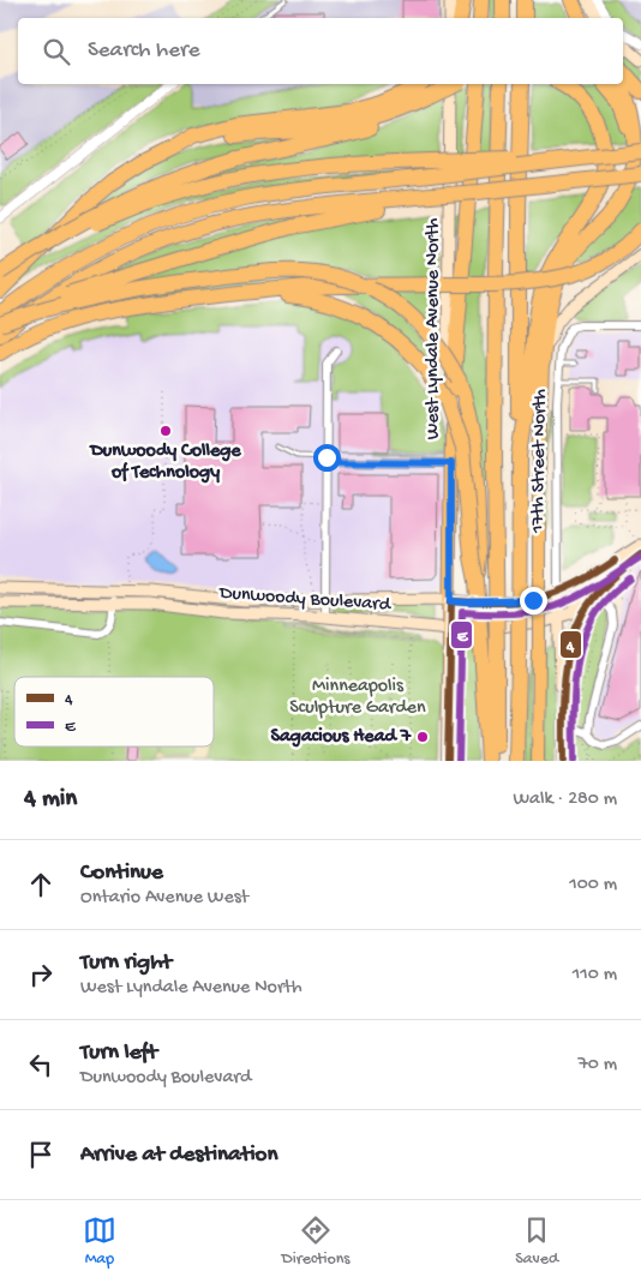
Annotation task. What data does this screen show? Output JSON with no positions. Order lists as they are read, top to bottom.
{
  "streets": {
    "main road": ["West Lyndale Avenue North", "17th Street North", "Dunwoody Boulevard"]
  },
  "crossings": [
    ["West Lyndale Avenue North", "Dunwoody Boulevard"],
    ["17th Street North", "Dunwoody Boulevard"]
  ],
  "parks": ["Minneapolis Sculpture Garden"],
  "places": ["Dunwoody College of Technology", "Sagacious Head 7"],
  "lines": ["transit line 4", "transit line E"],
  "legend": ["4", "E"],
  "page": {
    "search": "Search here",
    "heading": ["4 min", "Walk · 280 m"],
    "list": [
      ["Continue", "Ontario Avenue West", "100 m"],
      ["Turn right", "West Lyndale Avenue North", "110 m"],
      ["Turn left", "Dunwoody Boulevard", "70 m"],
      "Arrive at destination"
    ],
    "nav": ["Map", "Directions", "Saved"]
  }
}
